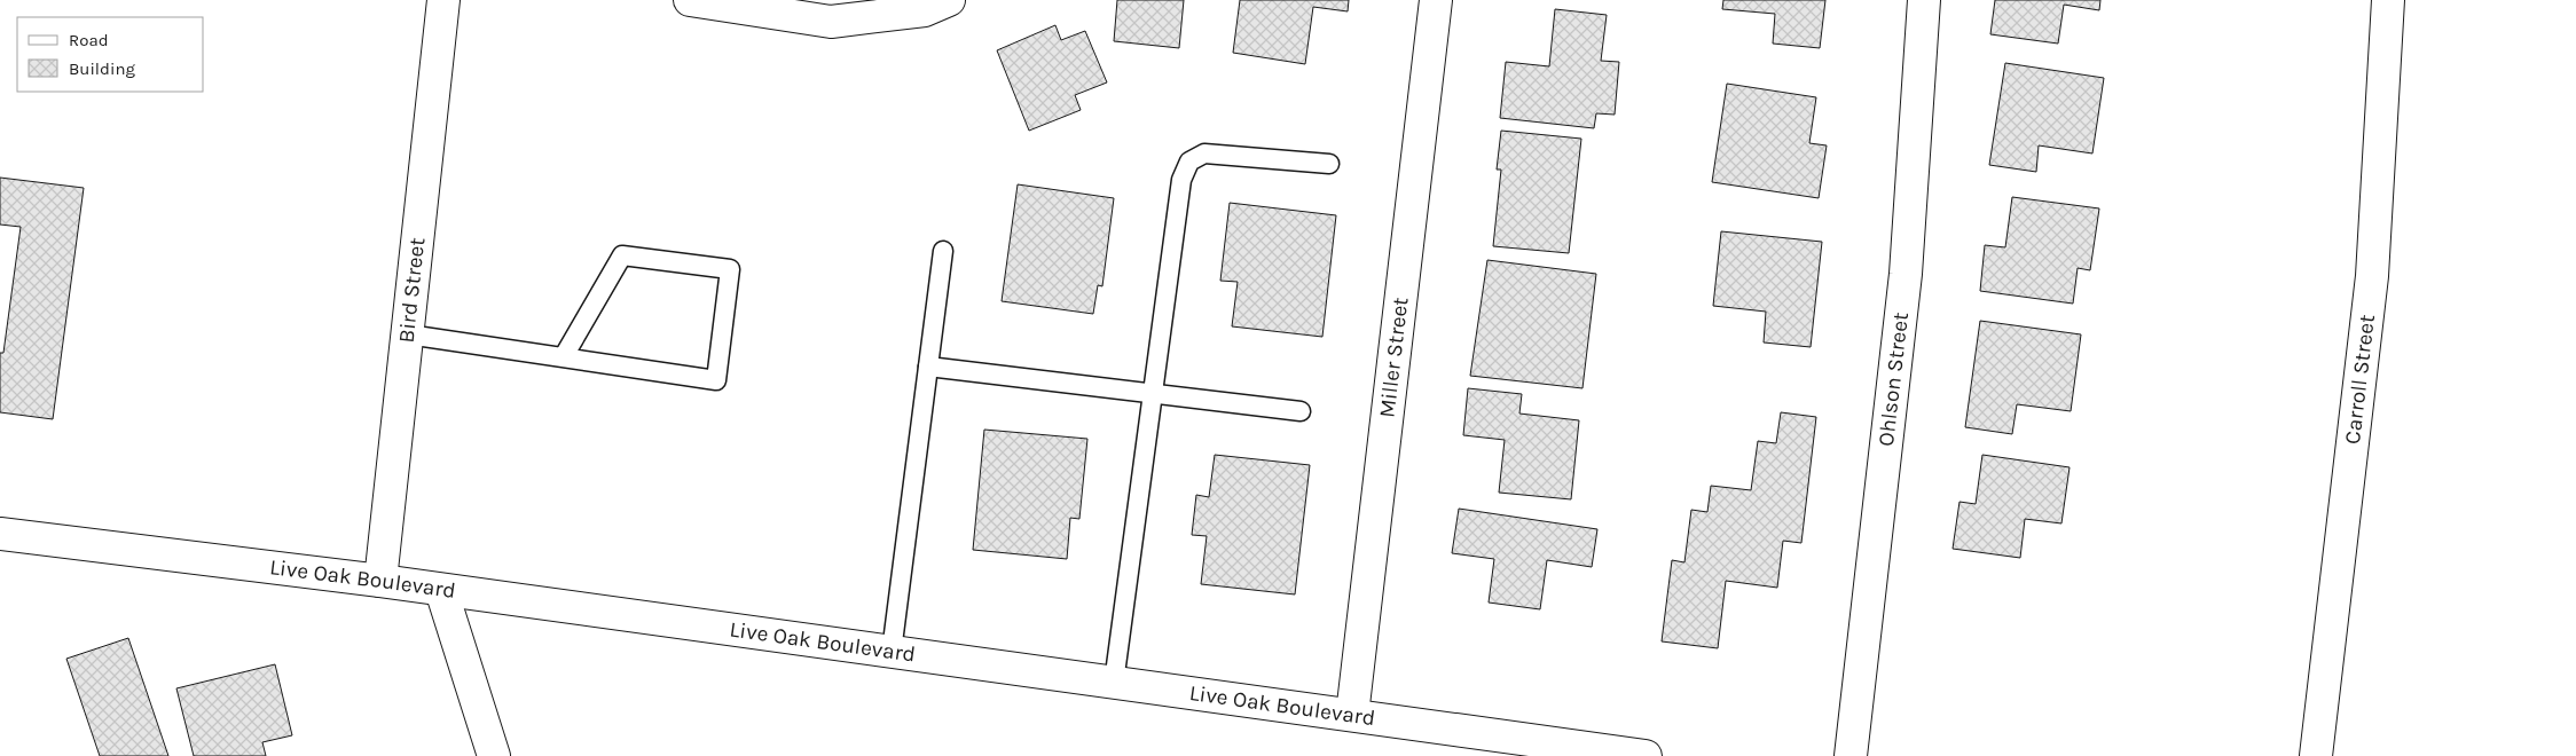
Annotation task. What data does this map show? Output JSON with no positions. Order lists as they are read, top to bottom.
{
  "streets": {
    "street": [
      "Bird Street",
      "Miller Street",
      "Ohlson Street",
      "Carroll Street",
      "Live Oak Boulevard"
    ]
  },
  "crossings": [
    ["Bird Street", "Live Oak Boulevard"],
    ["Miller Street", "Live Oak Boulevard"]
  ],
  "legend": ["Road", "Building"]
}
